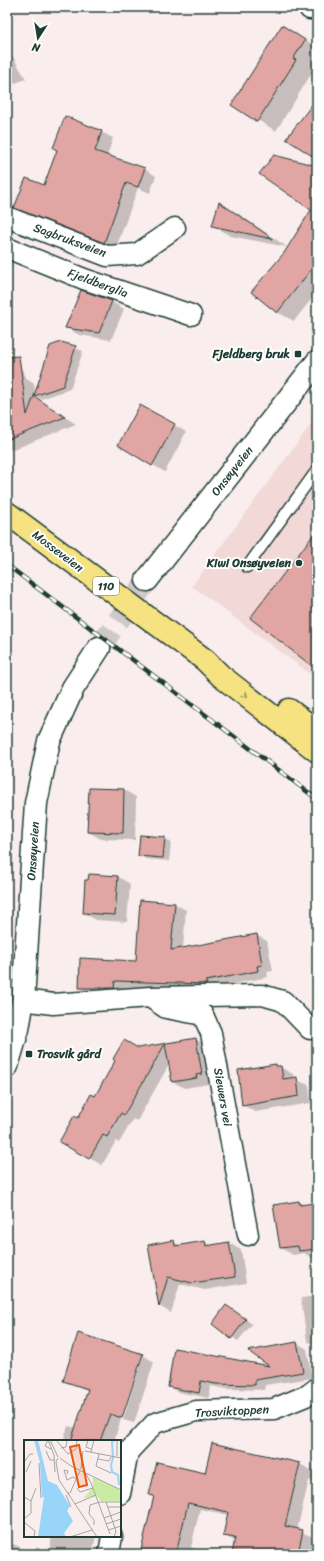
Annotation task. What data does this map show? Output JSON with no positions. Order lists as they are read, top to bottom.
{
  "streets": {
    "highway": ["Mosseveien", "110"],
    "street": [
      "Sagbruksveien",
      "Fjeldberglia",
      "Onsøyveien",
      "Siewers vei",
      "Trosviktoppen"
    ]
  },
  "places": {
    "transit": ["Fjeldberg bruk", "Trosvik gård"],
    "other": ["Kiwi Onsøyveien"]
  },
  "north": "bottom"
}
